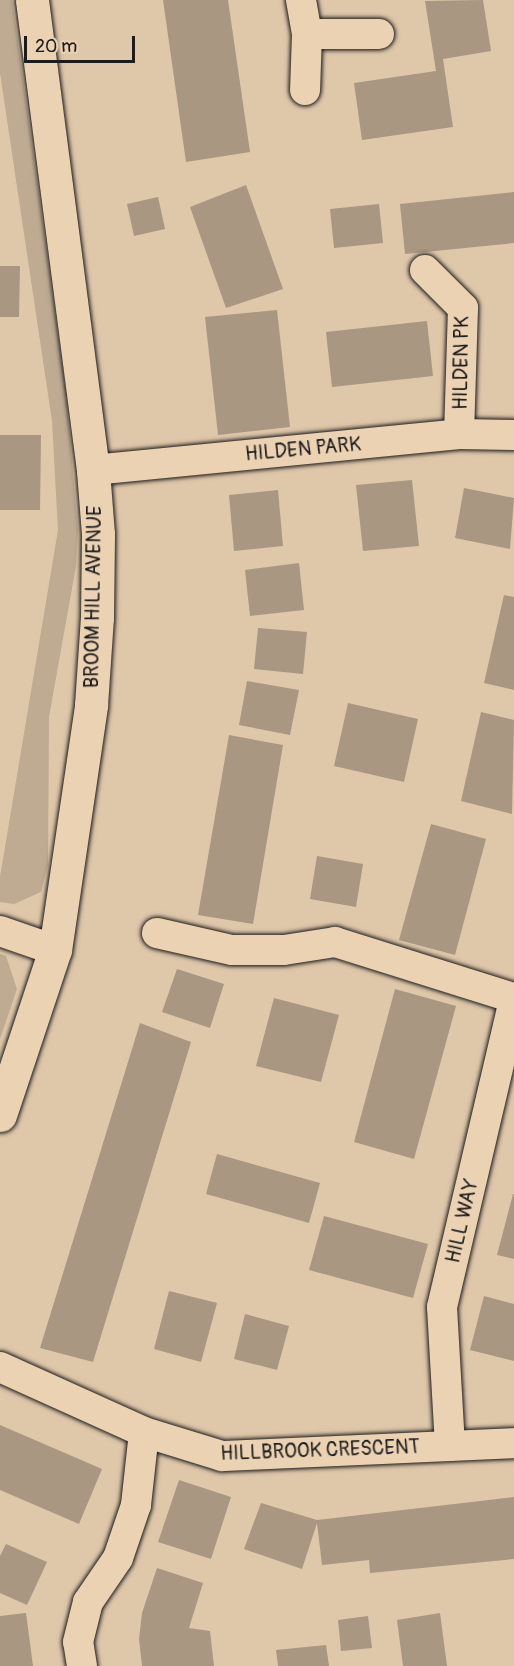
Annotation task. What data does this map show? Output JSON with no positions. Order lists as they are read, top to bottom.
{
  "streets": {
    "street": [
      "HILDEN PK",
      "HILDEN PARK",
      "BROOM HILL AVENUE",
      "HILL WAY",
      "HILLBROOK CRESCENT"
    ]
  },
  "crossings": [
    ["HILDEN PK", "HILDEN PARK"],
    ["HILDEN PARK", "BROOM HILL AVENUE"],
    ["HILL WAY", "HILLBROOK CRESCENT"]
  ],
  "scale_bar": "20 m"
}
